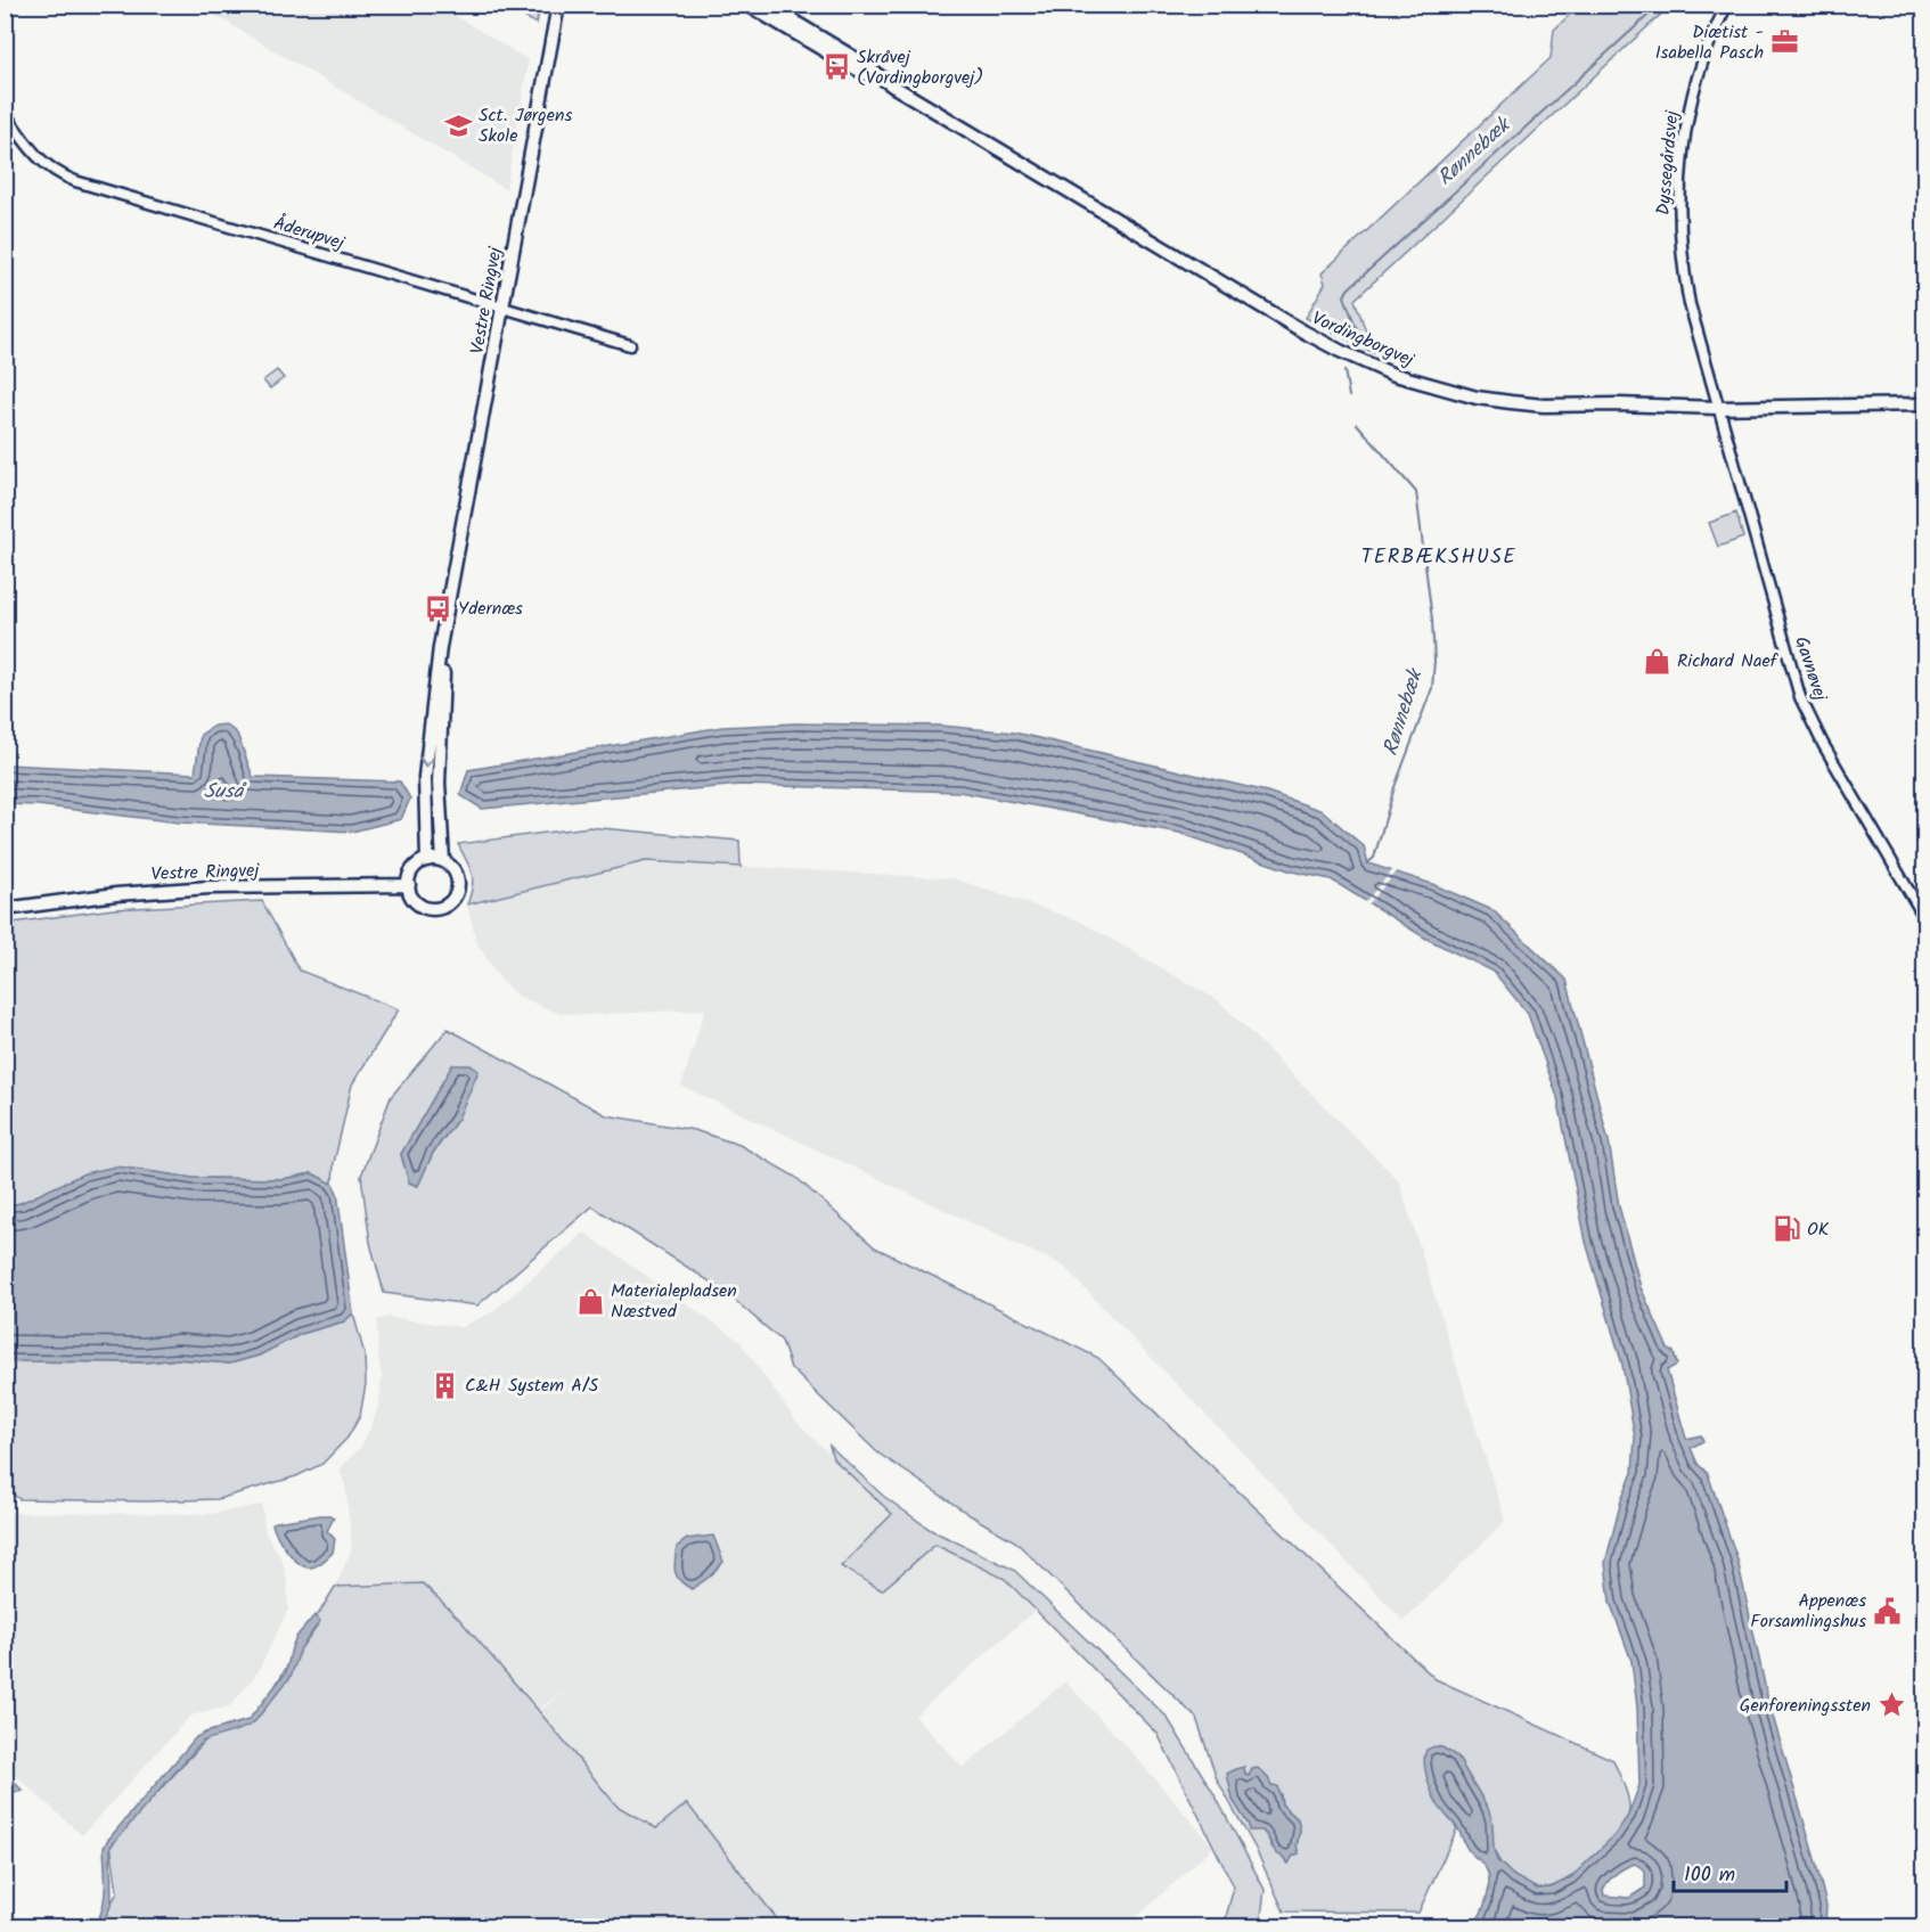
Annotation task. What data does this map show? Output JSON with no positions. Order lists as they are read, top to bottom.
{
  "streets": {
    "main road": ["Vestre Ringvej", "Vordingborgvej"],
    "street": ["Dyssegårdsvej", "Åderupvej", "Gavnøvej"]
  },
  "crossings": [
    ["Dyssegårdsvej", "Vordingborgvej"],
    ["Dyssegårdsvej", "Gavnøvej"],
    ["Åderupvej", "Vestre Ringvej"],
    ["Vordingborgvej", "Gavnøvej"]
  ],
  "districts": ["TERBÆKSHUSE"],
  "water": ["Rønnebæk", "Suså"],
  "places": {
    "office": ["Diætist - Isabella Pasch"],
    "bus stop": ["Skråvej (Vordingborgvej)", "Ydernæs"],
    "school or university": ["Sct. Jørgens Skole"],
    "shop": ["Richard Naef", "Materialepladsen Næstved"],
    "fuel station": ["OK"],
    "building": ["C&H System A/S"],
    "public building": ["Appenæs Forsamlingshus"],
    "place": ["Genforeningssten"]
  },
  "scale_bar": "100 m"
}
